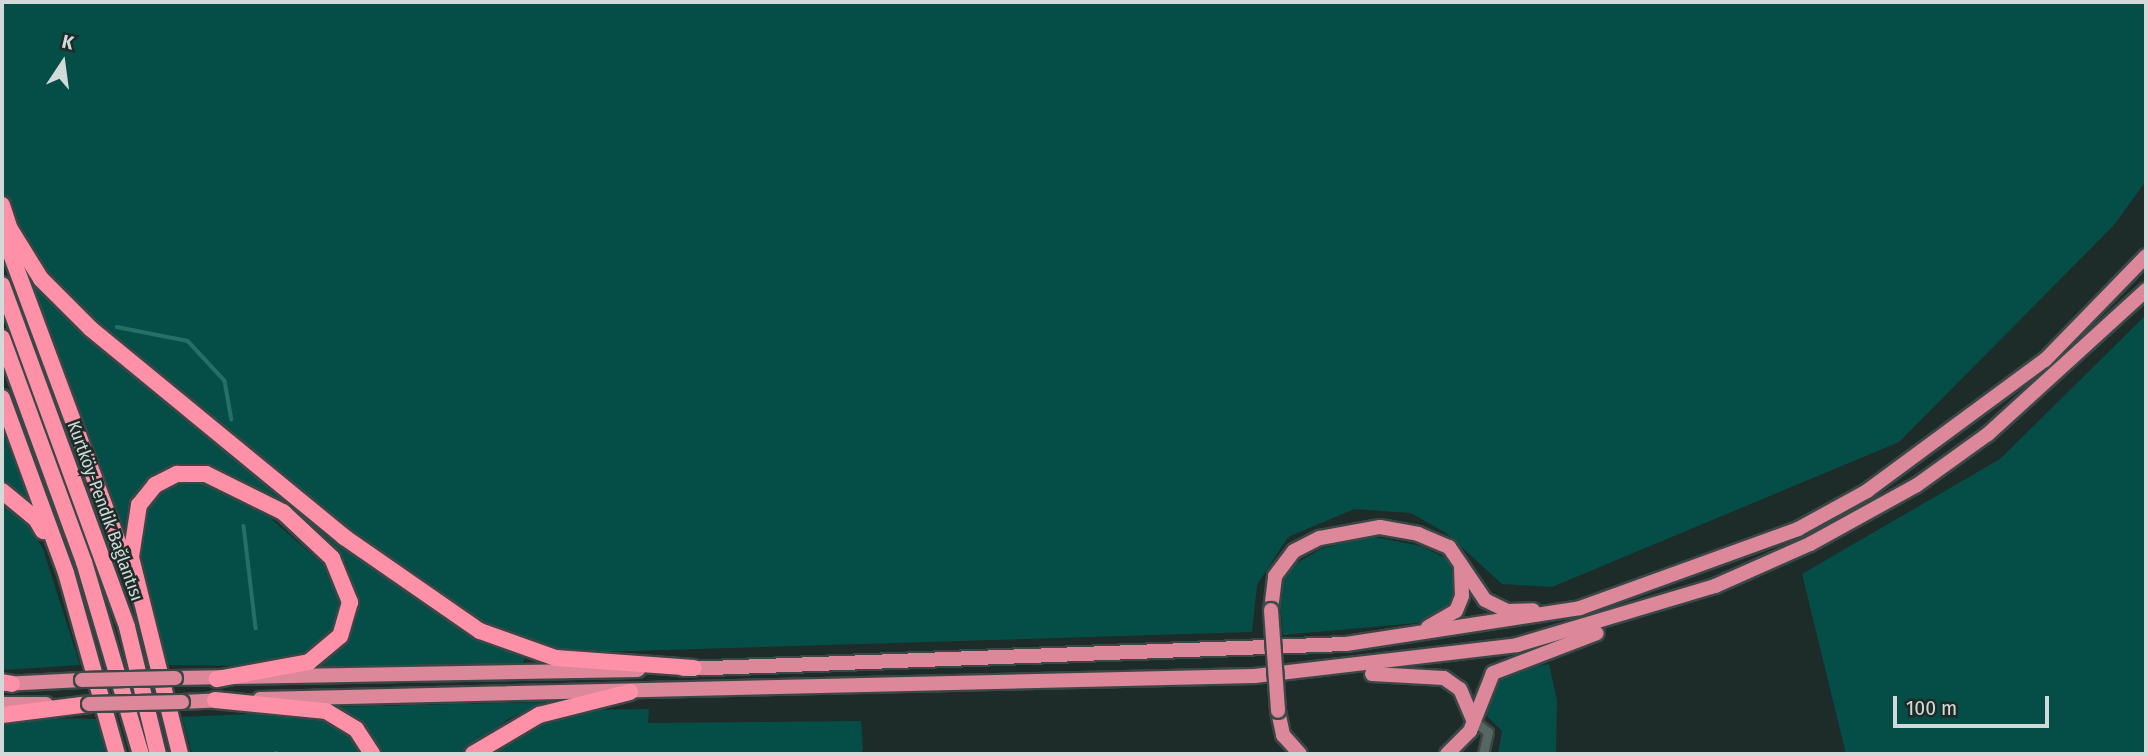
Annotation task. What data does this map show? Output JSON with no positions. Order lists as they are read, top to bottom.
{
  "streets": {
    "highway": ["Kurtköy-Pendik Bağlantısı"]
  },
  "scale_bar": "100 m",
  "north": "top"
}
